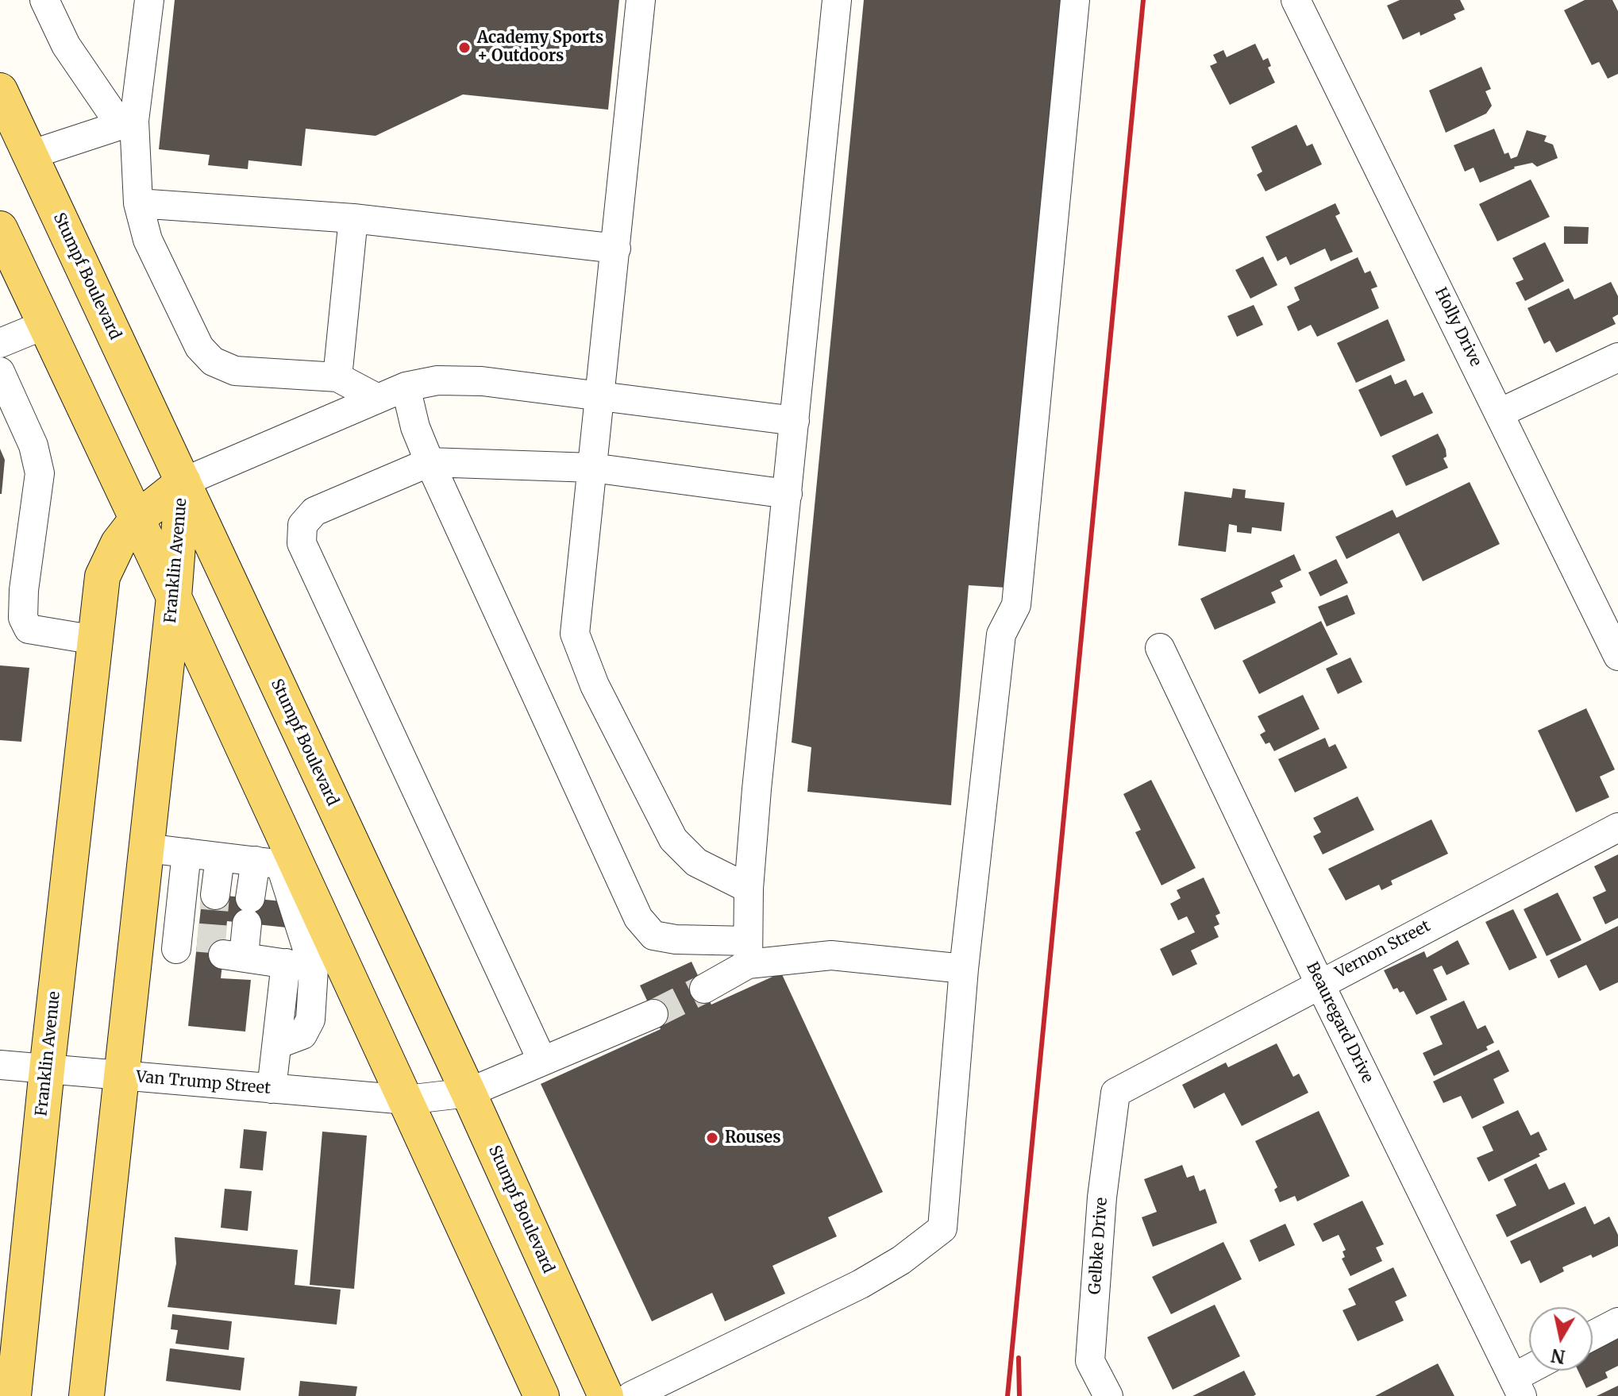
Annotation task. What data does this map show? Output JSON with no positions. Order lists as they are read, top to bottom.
{
  "streets": {
    "main road": ["Stumpf Boulevard", "Franklin Avenue"],
    "street": [
      "Holly Drive",
      "Vernon Street",
      "Beauregard Drive",
      "Van Trump Street",
      "Gelbke Drive"
    ]
  },
  "crossings": [
    ["Stumpf Boulevard", "Franklin Avenue"],
    ["Stumpf Boulevard", "Van Trump Street"],
    ["Franklin Avenue", "Van Trump Street"],
    ["Vernon Street", "Beauregard Drive"],
    ["Vernon Street", "Gelbke Drive"]
  ],
  "places": ["Academy Sports + Outdoors", "Rouses"],
  "north": "bottom"
}
